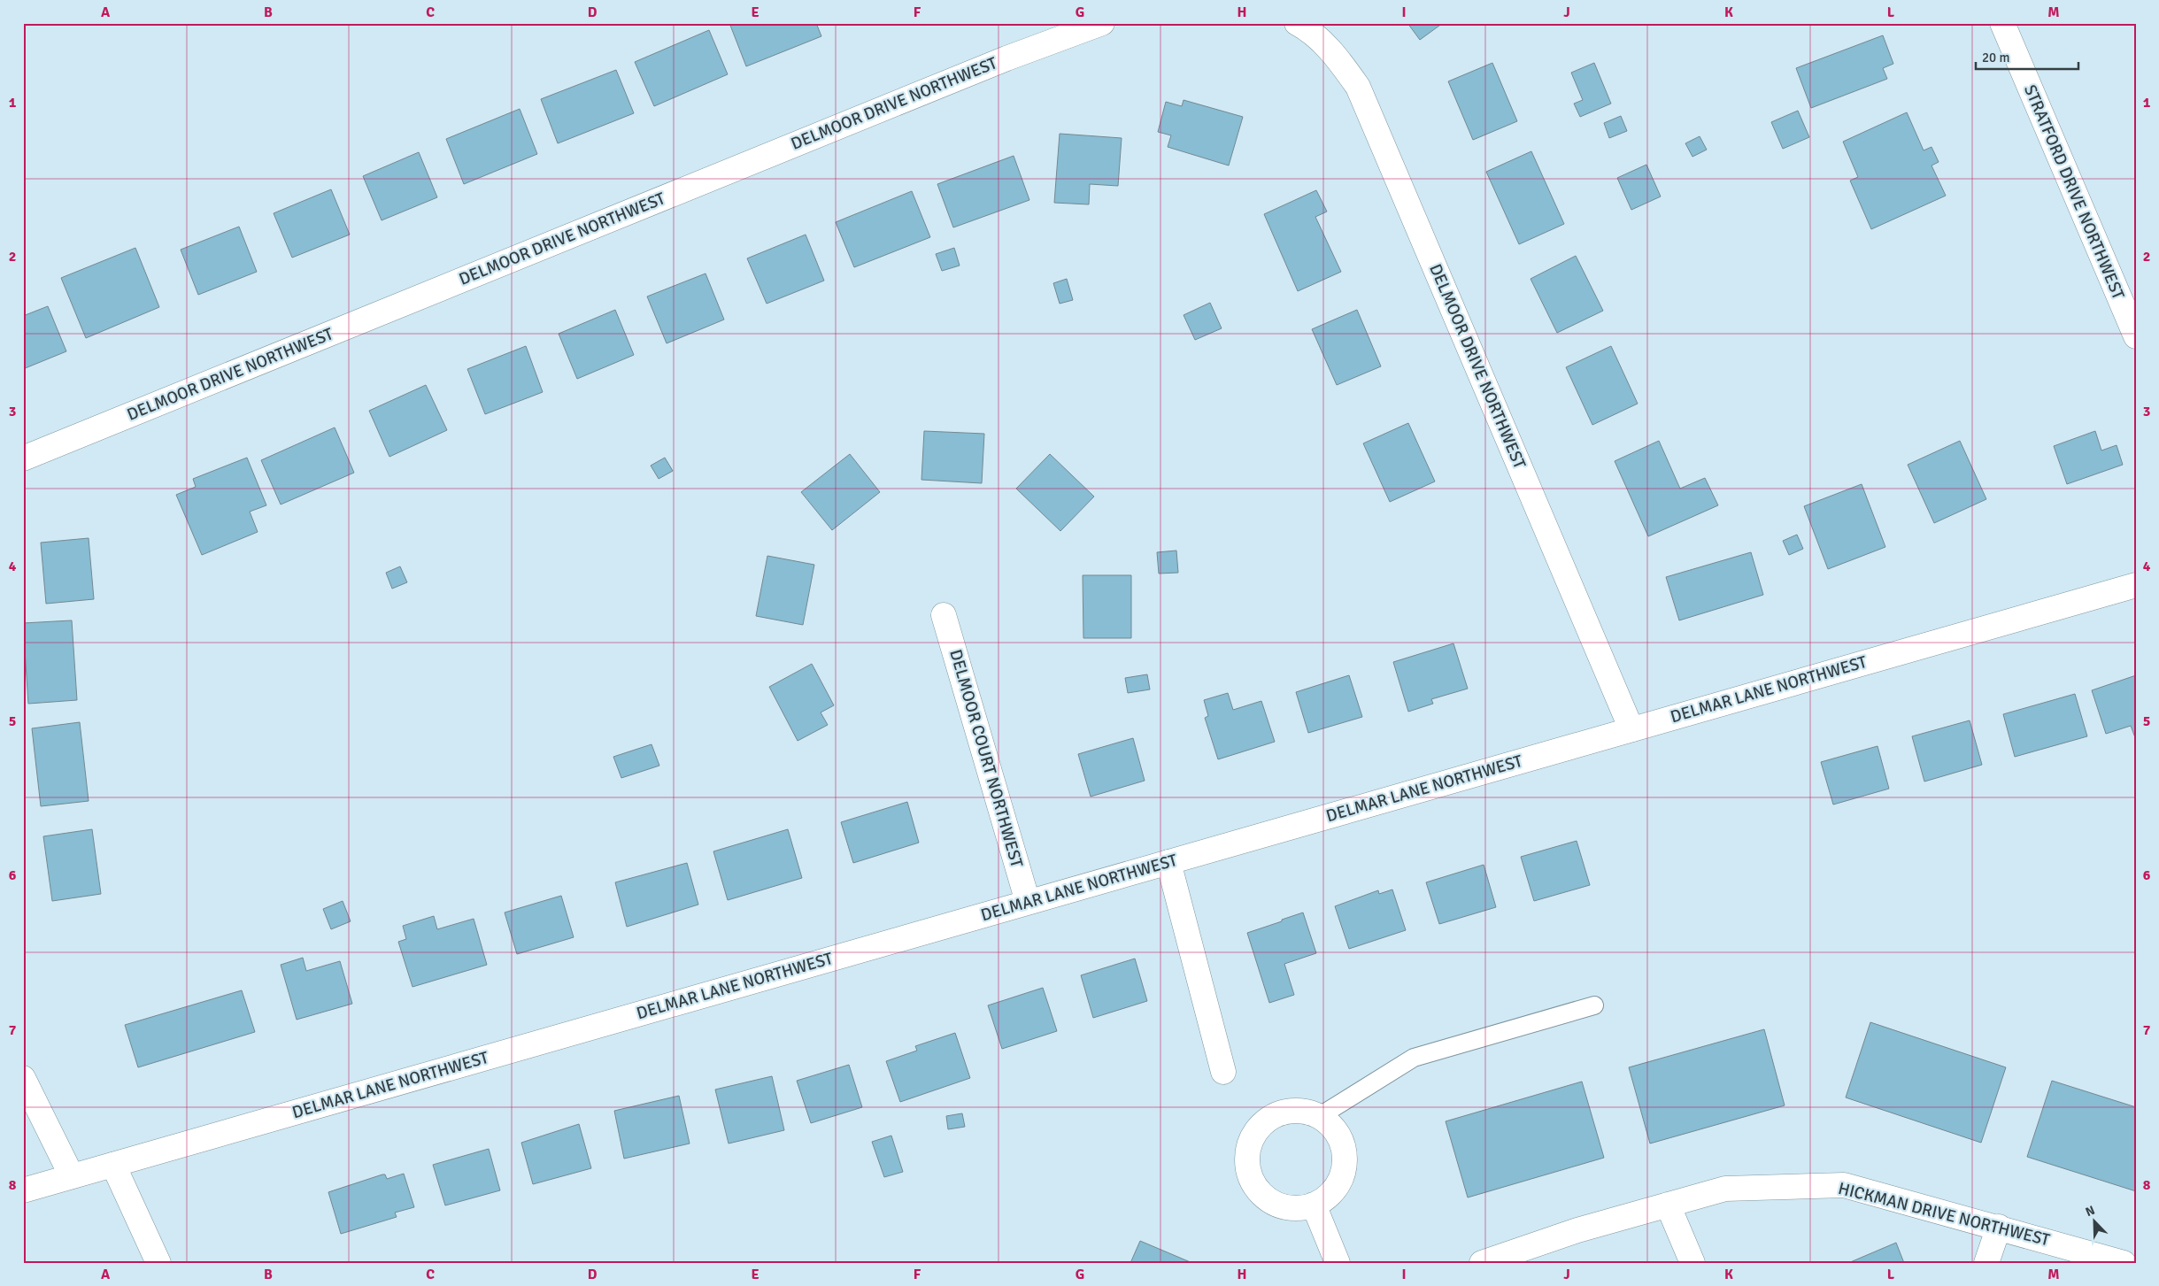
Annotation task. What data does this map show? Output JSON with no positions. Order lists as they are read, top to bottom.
{
  "streets": {
    "street": [
      "DELMOOR DRIVE NORTHWEST",
      "STRATFORD DRIVE NORTHWEST",
      "DELMAR LANE NORTHWEST",
      "DELMOOR COURT NORTHWEST",
      "HICKMAN DRIVE NORTHWEST"
    ]
  },
  "crossings": [
    ["DELMOOR DRIVE NORTHWEST", "DELMAR LANE NORTHWEST"],
    ["DELMAR LANE NORTHWEST", "DELMOOR COURT NORTHWEST"]
  ],
  "scale_bar": "20 m",
  "north": "top left",
  "grid": {
    "columns": [
      "A",
      "B",
      "C",
      "D",
      "E",
      "F",
      "G",
      "H",
      "I",
      "J",
      "K",
      "L",
      "M"
    ],
    "rows": [
      "1",
      "2",
      "3",
      "4",
      "5",
      "6",
      "7",
      "8"
    ]
  }
}
